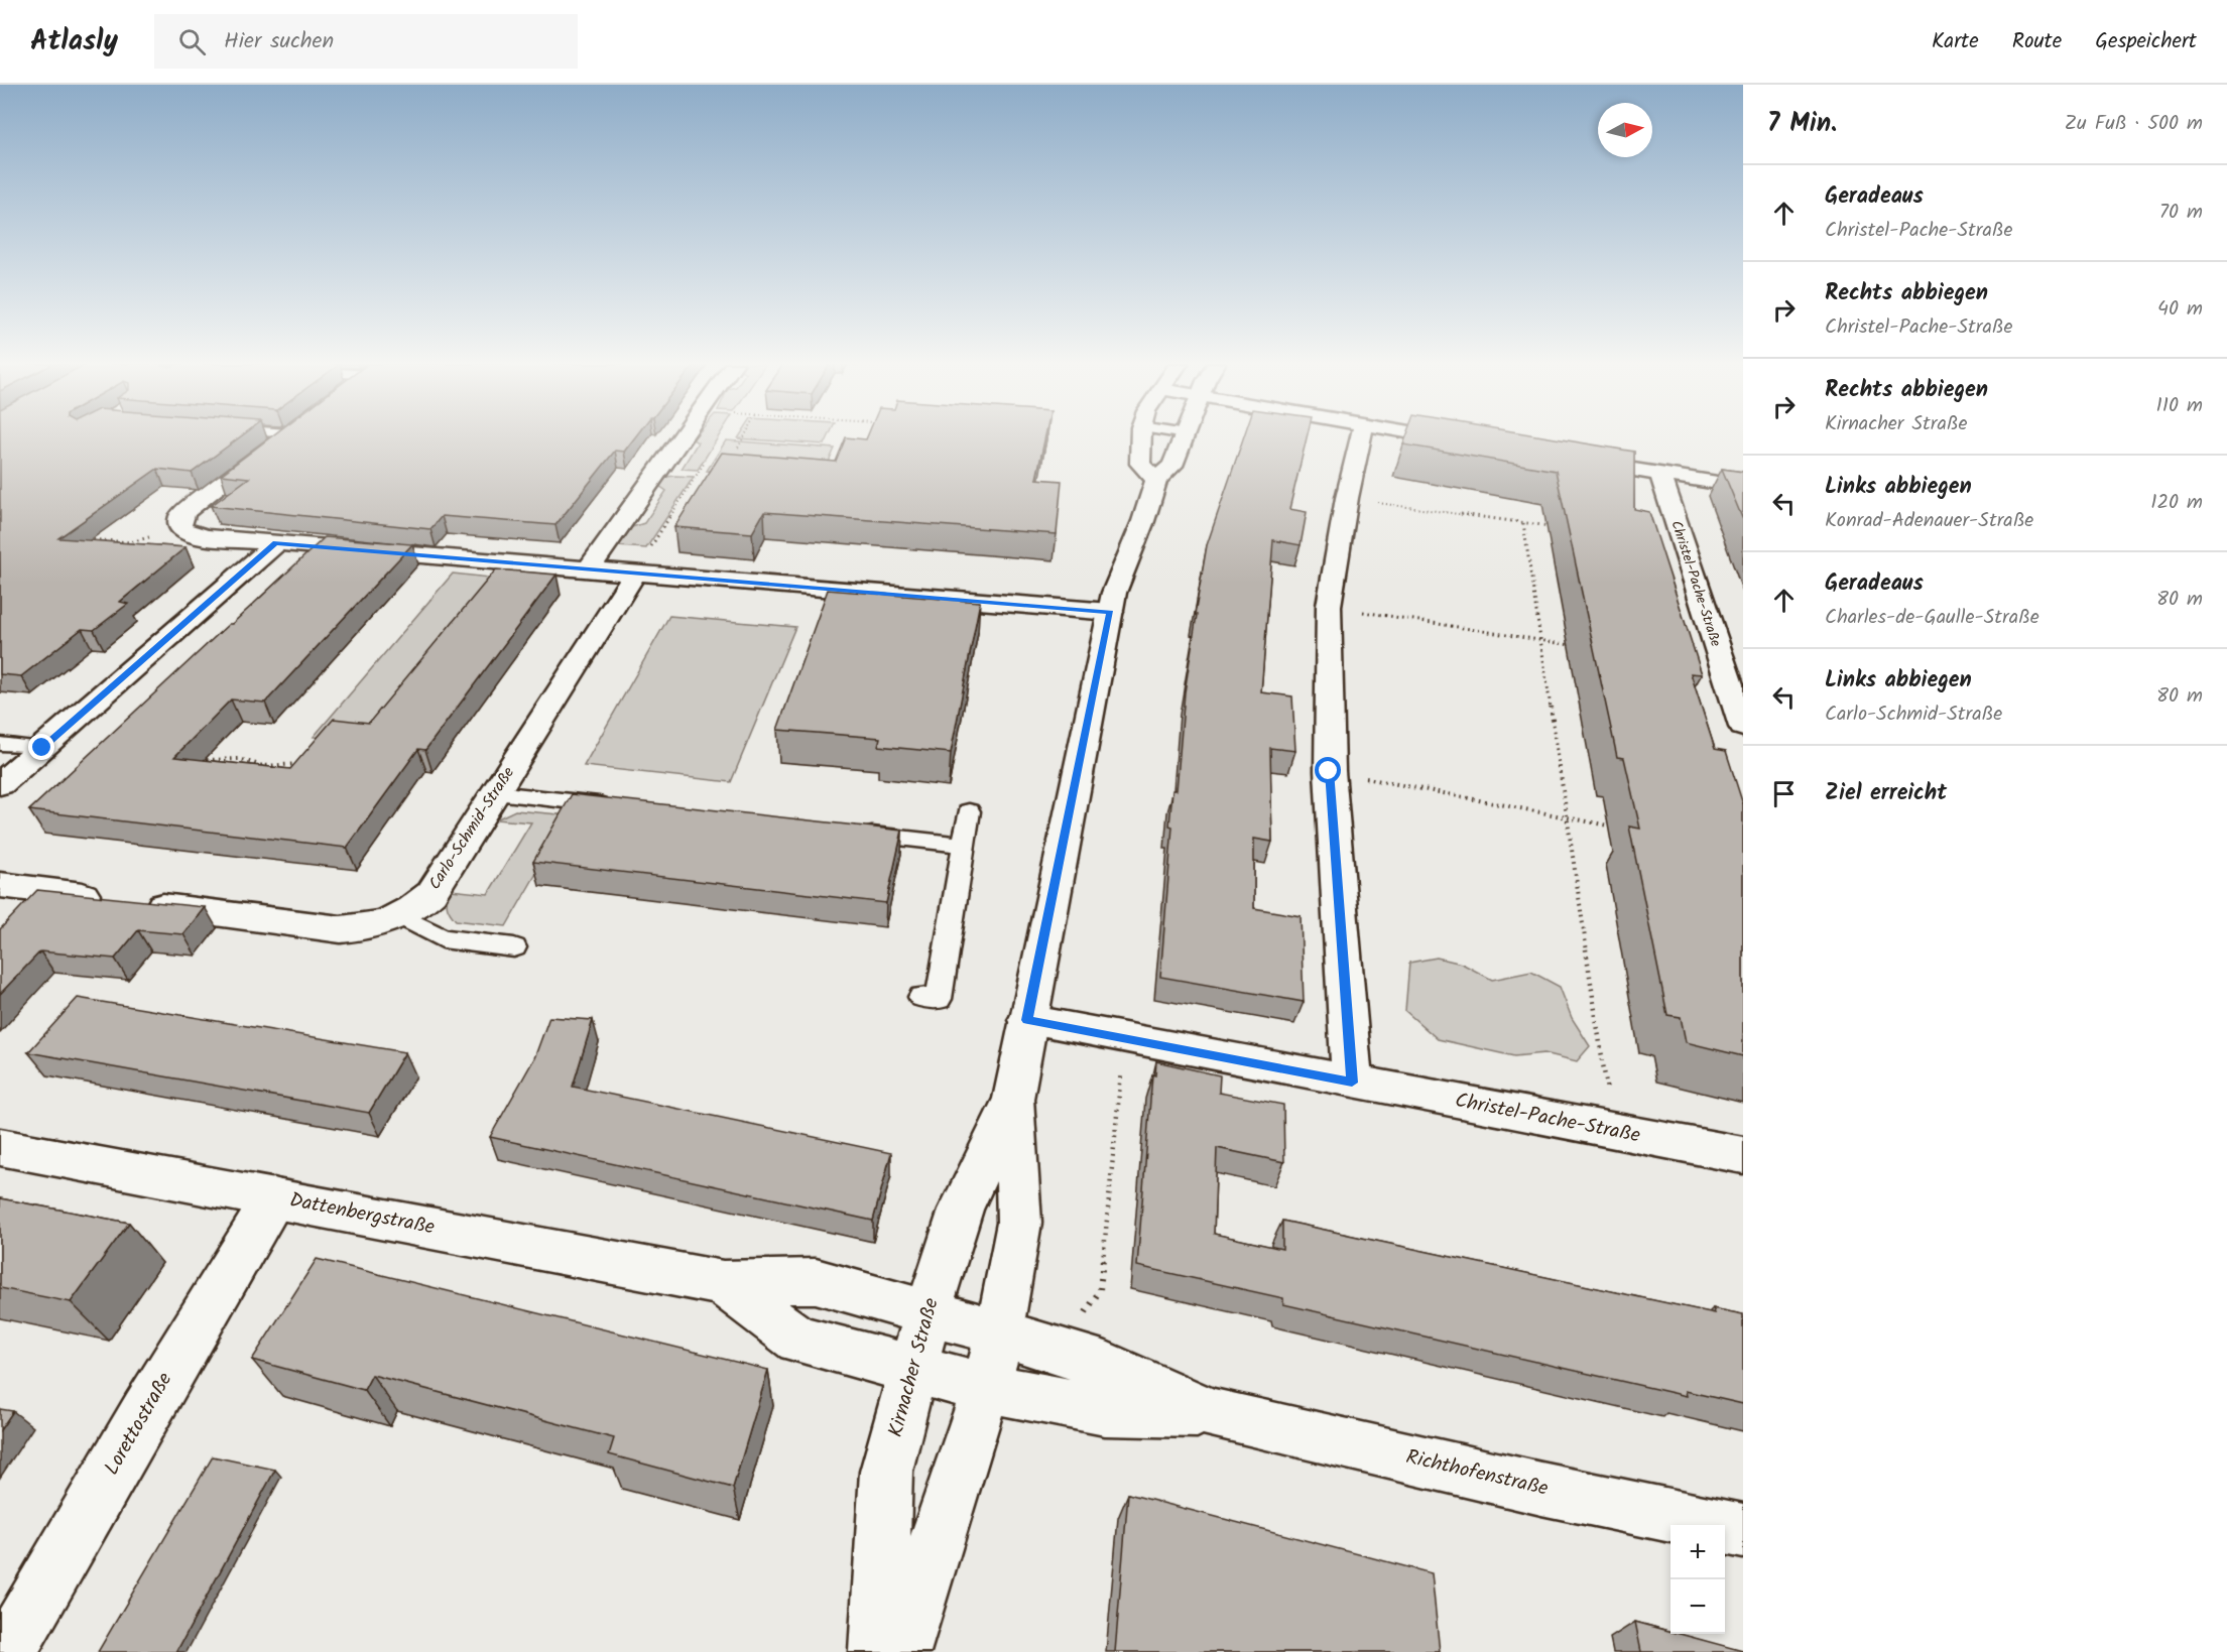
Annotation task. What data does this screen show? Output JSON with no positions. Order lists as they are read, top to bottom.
{
  "streets": {
    "street": [
      "Christel-Pache-Straße",
      "Carlo-Schmid-Straße",
      "Dattenbergstraße",
      "Kirnacher Straße",
      "Lorettostraße",
      "Richthofenstraße"
    ]
  },
  "crossings": [
    ["Christel-Pache-Straße", "Kirnacher Straße"],
    ["Dattenbergstraße", "Kirnacher Straße"],
    ["Dattenbergstraße", "Lorettostraße"],
    ["Dattenbergstraße", "Richthofenstraße"],
    ["Kirnacher Straße", "Richthofenstraße"]
  ],
  "north": "right",
  "page": {
    "header": "Atlasly",
    "search": "Hier suchen",
    "nav": ["Karte", "Route", "Gespeichert"],
    "heading": ["7 Min.", "Zu Fuß · 500 m"],
    "list": [
      ["Geradeaus", "Christel-Pache-Straße", "70 m"],
      ["Rechts abbiegen", "Christel-Pache-Straße", "40 m"],
      ["Rechts abbiegen", "Kirnacher Straße", "110 m"],
      ["Links abbiegen", "Konrad-Adenauer-Straße", "120 m"],
      ["Geradeaus", "Charles-de-Gaulle-Straße", "80 m"],
      ["Links abbiegen", "Carlo-Schmid-Straße", "80 m"],
      "Ziel erreicht"
    ],
    "map_buttons": ["+", "−"]
  }
}
